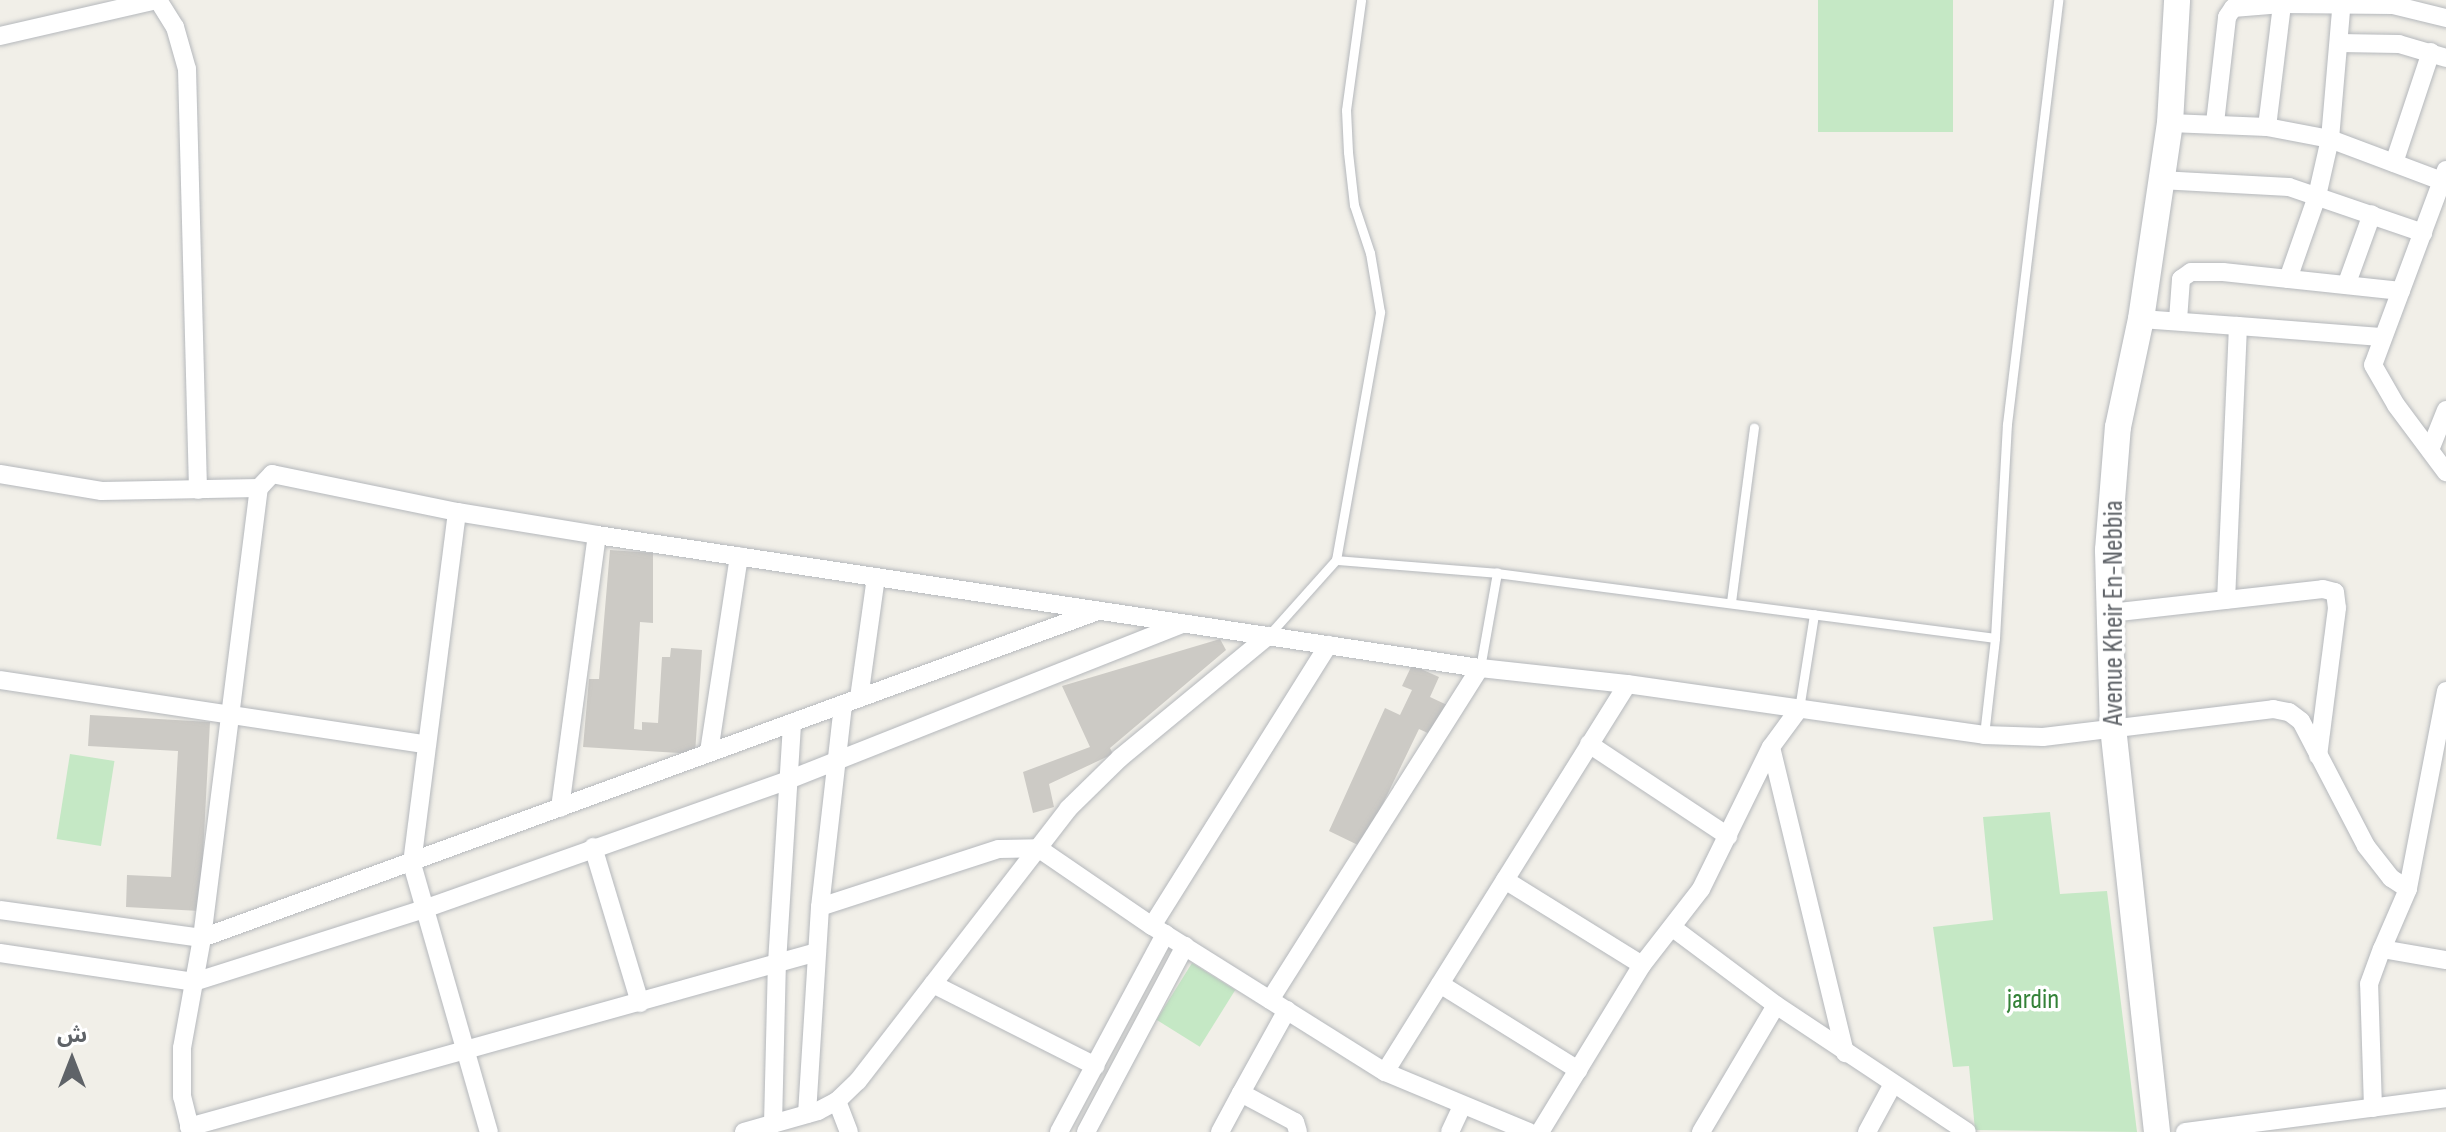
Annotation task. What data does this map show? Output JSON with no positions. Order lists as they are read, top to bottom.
{
  "streets": {
    "main road": ["Avenue Kheir En-Nebbia"]
  },
  "parks": ["jardin"],
  "north": "top"
}
